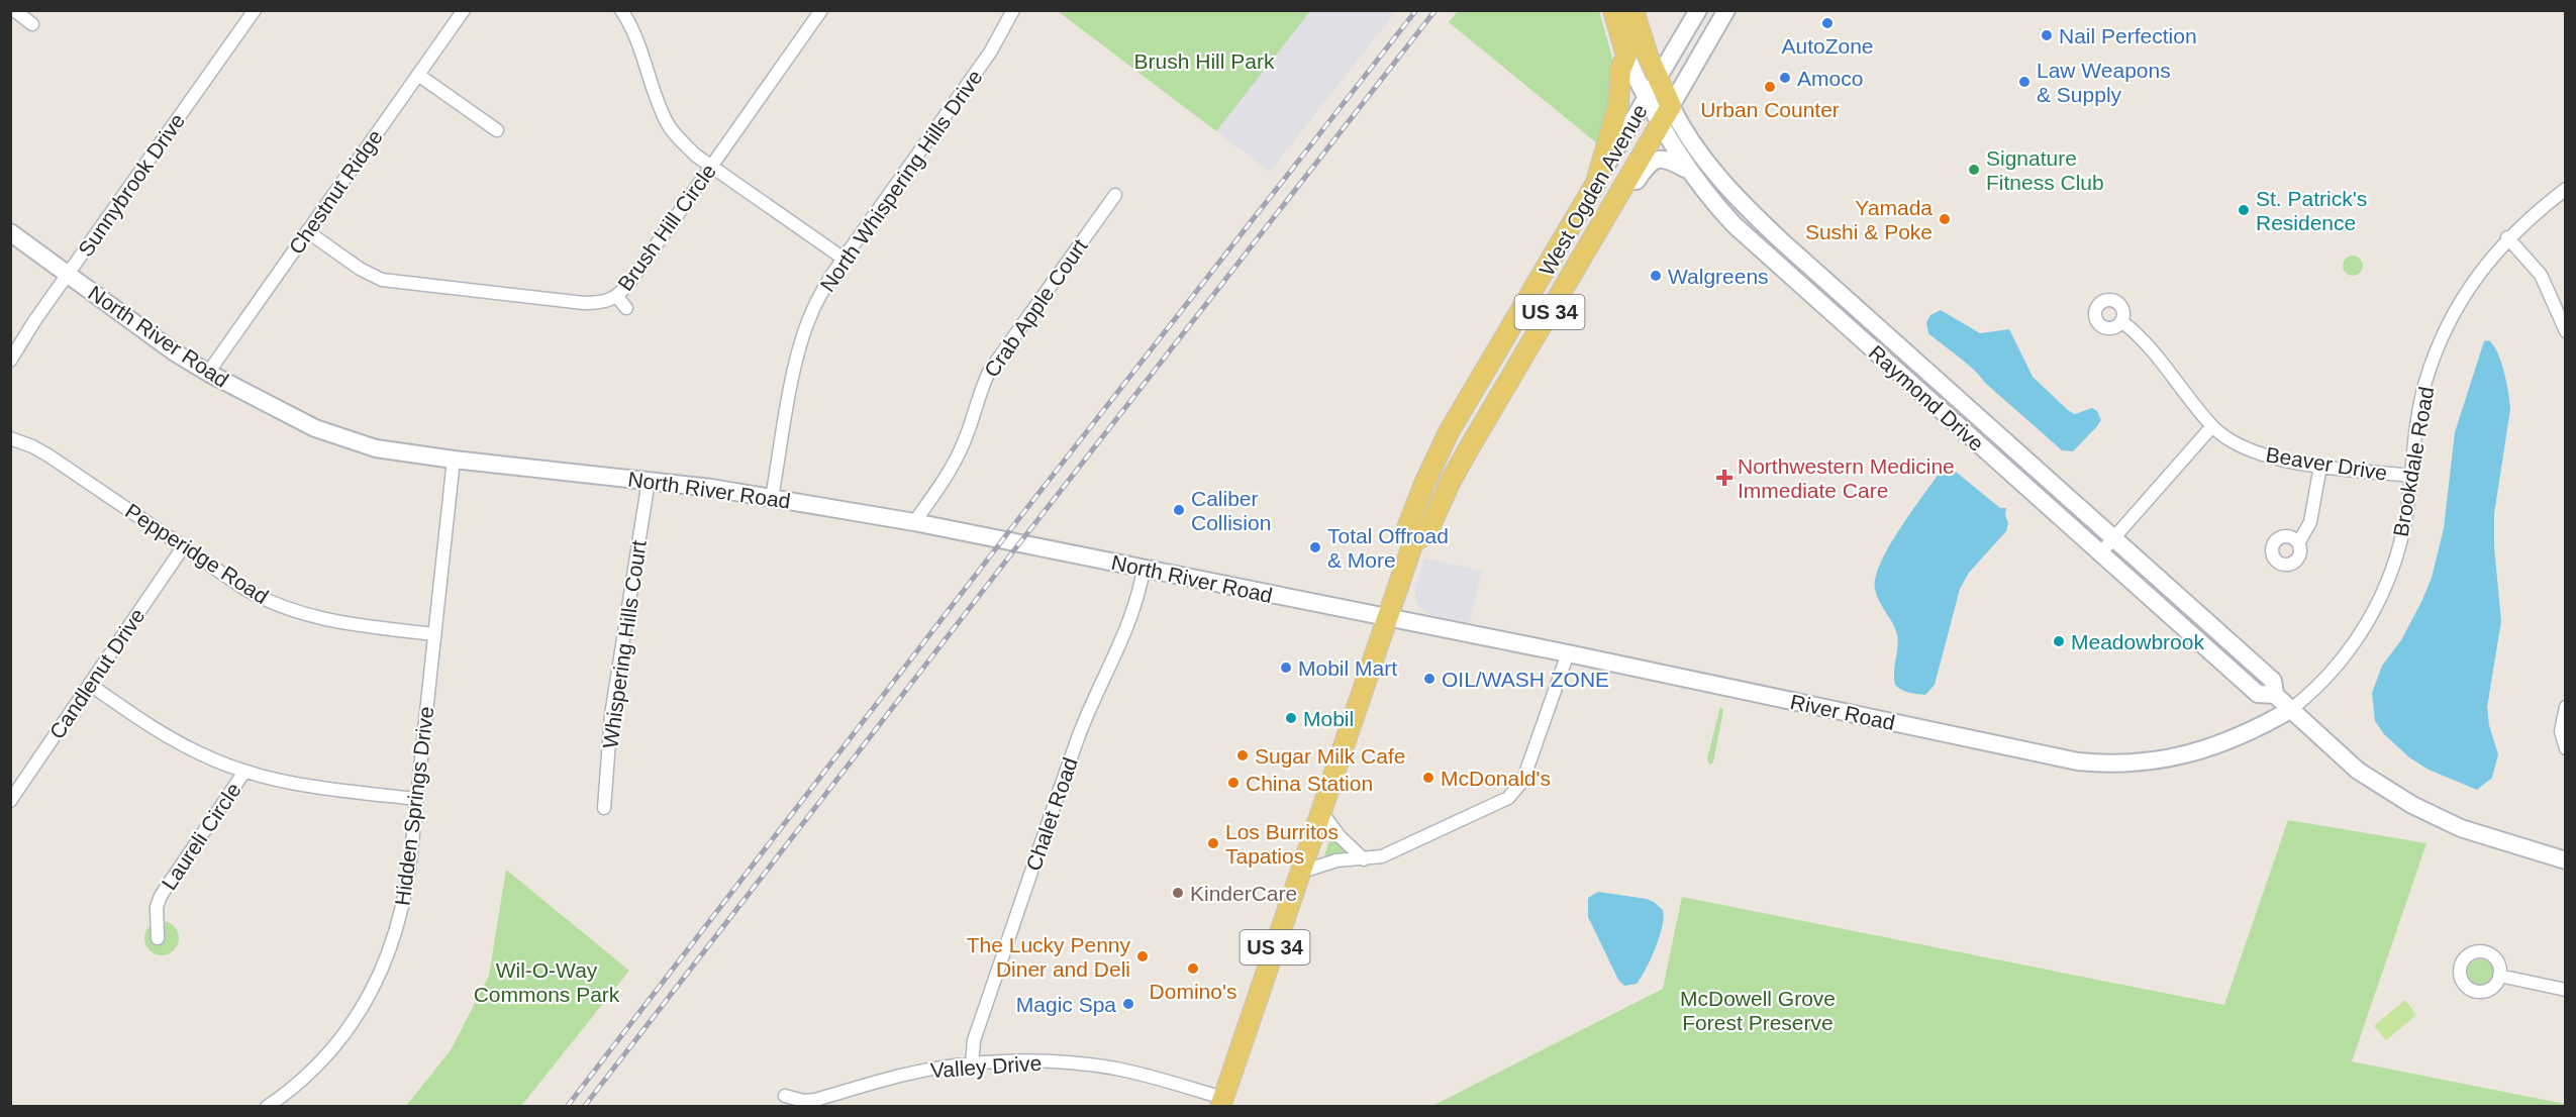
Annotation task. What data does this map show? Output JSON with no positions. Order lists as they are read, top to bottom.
{
  "streets": {
    "main road": ["West Ogden Avenue", "US 34"],
    "street": [
      "North Whispering Hills Drive",
      "Sunnybrook Drive",
      "Chestnut Ridge",
      "Brush Hill Circle",
      "Crab Apple Court",
      "North River Road",
      "Raymond Drive",
      "Brookdale Road",
      "Beaver Drive",
      "Pepperidge Road",
      "Whispering Hills Court",
      "Candlenut Drive",
      "River Road",
      "Hidden Springs Drive",
      "Chalet Road",
      "Laureli Circle",
      "Valley Drive"
    ]
  },
  "crossings": [
    ["North Whispering Hills Drive", "North River Road"],
    ["Sunnybrook Drive", "North River Road"],
    ["West Ogden Avenue", "North River Road"],
    ["West Ogden Avenue", "Raymond Drive"],
    ["West Ogden Avenue", "River Road"],
    ["West Ogden Avenue", "Valley Drive"],
    ["Chestnut Ridge", "Brush Hill Circle"],
    ["Chestnut Ridge", "North River Road"],
    ["Crab Apple Court", "North River Road"],
    ["North River Road", "Whispering Hills Court"],
    ["North River Road", "River Road"],
    ["North River Road", "Hidden Springs Drive"],
    ["North River Road", "Chalet Road"],
    ["Raymond Drive", "Brookdale Road"],
    ["Raymond Drive", "River Road"],
    ["Brookdale Road", "Beaver Drive"],
    ["Brookdale Road", "River Road"],
    ["Pepperidge Road", "Candlenut Drive"],
    ["Pepperidge Road", "Hidden Springs Drive"],
    ["Chalet Road", "Valley Drive"]
  ],
  "parks": ["Brush Hill Park", "Wil-O-Way Commons Park", "McDowell Grove Forest Preserve"],
  "places": {
    "other": [
      "AutoZone",
      "Nail Perfection",
      "Amoco",
      "Law Weapons & Supply",
      "Urban Counter",
      "Signature Fitness Club",
      "St. Patrick's Residence",
      "Yamada Sushi & Poke",
      "Walgreens",
      "Caliber Collision",
      "Total Offroad & More",
      "Meadowbrook",
      "Mobil Mart",
      "OIL/WASH ZONE",
      "Mobil",
      "Sugar Milk Cafe",
      "McDonald's",
      "China Station",
      "Los Burritos Tapatios",
      "KinderCare",
      "The Lucky Penny Diner and Deli",
      "Domino's",
      "Magic Spa"
    ],
    "health": ["Northwestern Medicine Immediate Care"]
  }
}
